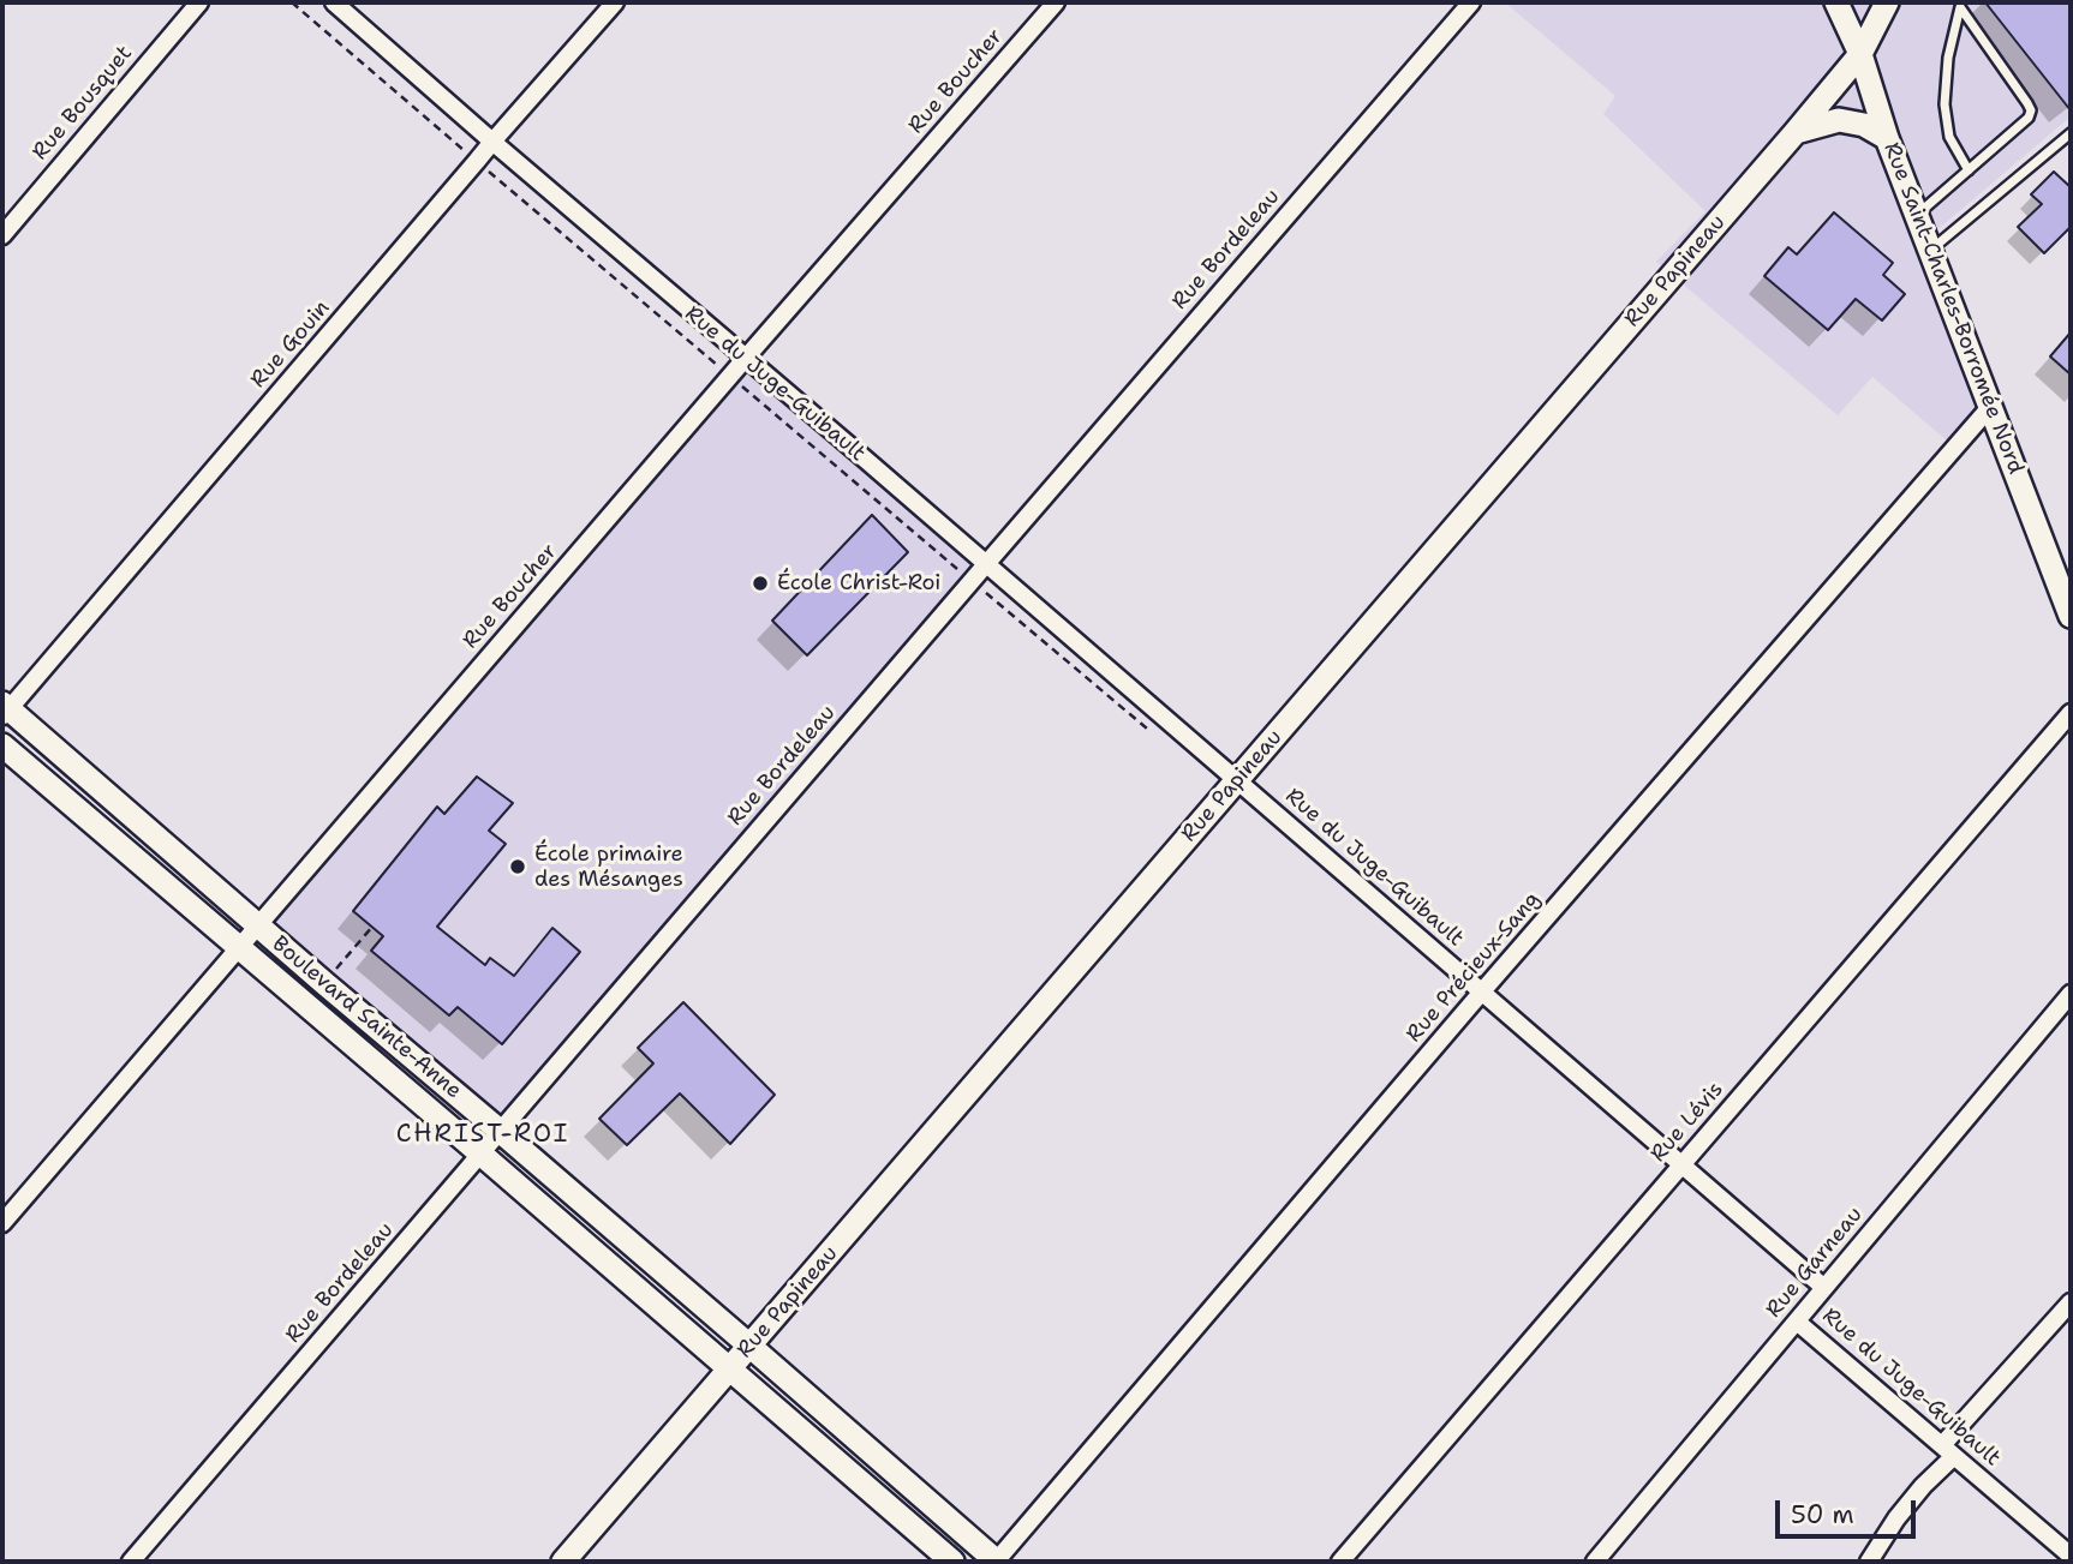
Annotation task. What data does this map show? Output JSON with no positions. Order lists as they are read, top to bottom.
{
  "streets": {
    "street": [
      "Rue Boucher",
      "Rue Bousquet",
      "Rue Bordeleau",
      "Rue Papineau",
      "Rue Saint-Charles-Borromée Nord",
      "Rue Gouin",
      "Rue du Juge-Guibault",
      "Rue Précieux-Sang",
      "Boulevard Sainte-Anne",
      "Rue Lévis",
      "Rue Garneau"
    ]
  },
  "crossings": [
    ["Rue Boucher", "Rue du Juge-Guibault"],
    ["Rue Boucher", "Boulevard Sainte-Anne"],
    ["Rue Bordeleau", "Rue du Juge-Guibault"],
    ["Rue Bordeleau", "Boulevard Sainte-Anne"],
    ["Rue Papineau", "Rue Saint-Charles-Borromée Nord"],
    ["Rue Papineau", "Rue du Juge-Guibault"],
    ["Rue Papineau", "Boulevard Sainte-Anne"],
    ["Rue Saint-Charles-Borromée Nord", "Rue Précieux-Sang"],
    ["Rue Gouin", "Rue du Juge-Guibault"],
    ["Rue Gouin", "Boulevard Sainte-Anne"],
    ["Rue du Juge-Guibault", "Rue Précieux-Sang"],
    ["Rue du Juge-Guibault", "Rue Lévis"],
    ["Rue du Juge-Guibault", "Rue Garneau"],
    ["Rue Précieux-Sang", "Boulevard Sainte-Anne"]
  ],
  "districts": ["CHRIST-ROI"],
  "places": ["École Christ-Roi", "École primaire des Mésanges"],
  "scale_bar": "50 m"
}
